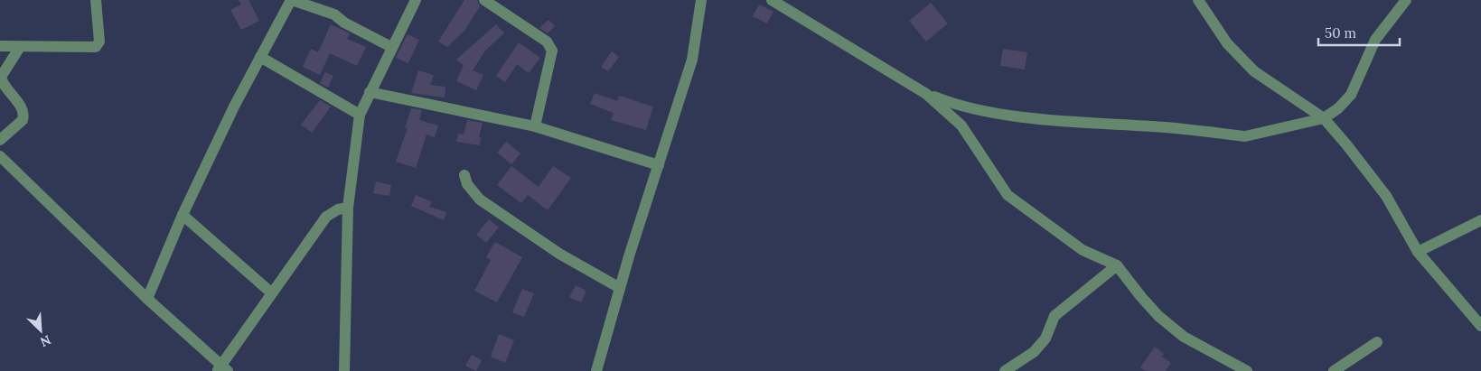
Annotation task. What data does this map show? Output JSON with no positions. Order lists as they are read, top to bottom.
{
  "scale_bar": "50 m",
  "north": "bottom right"
}
